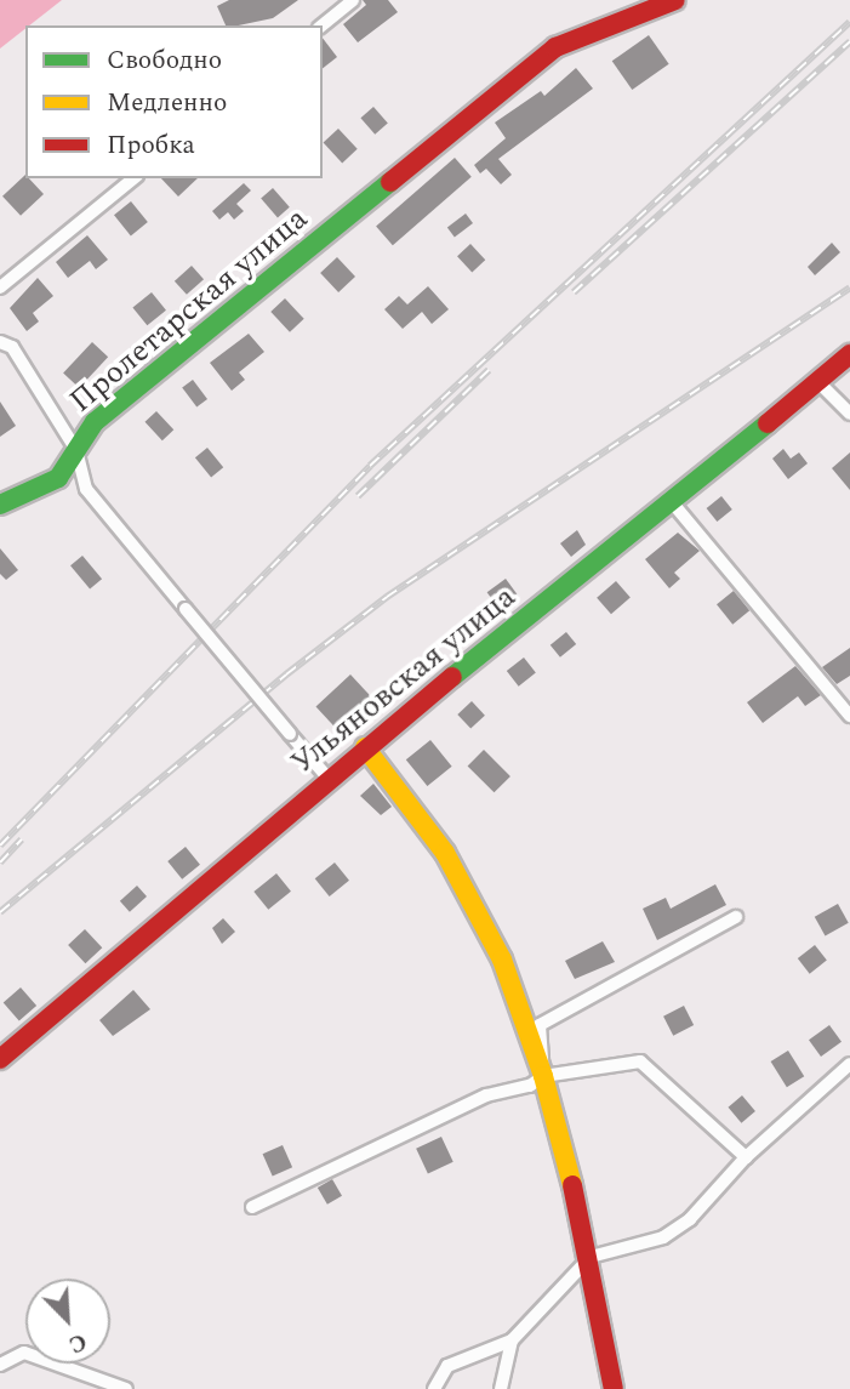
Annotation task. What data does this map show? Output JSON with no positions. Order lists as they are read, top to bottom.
{
  "streets": {
    "street": ["Пролетарская улица", "Ульяновская улица"]
  },
  "legend": ["Свободно", "Медленно", "Пробка"],
  "north": "bottom right"
}
